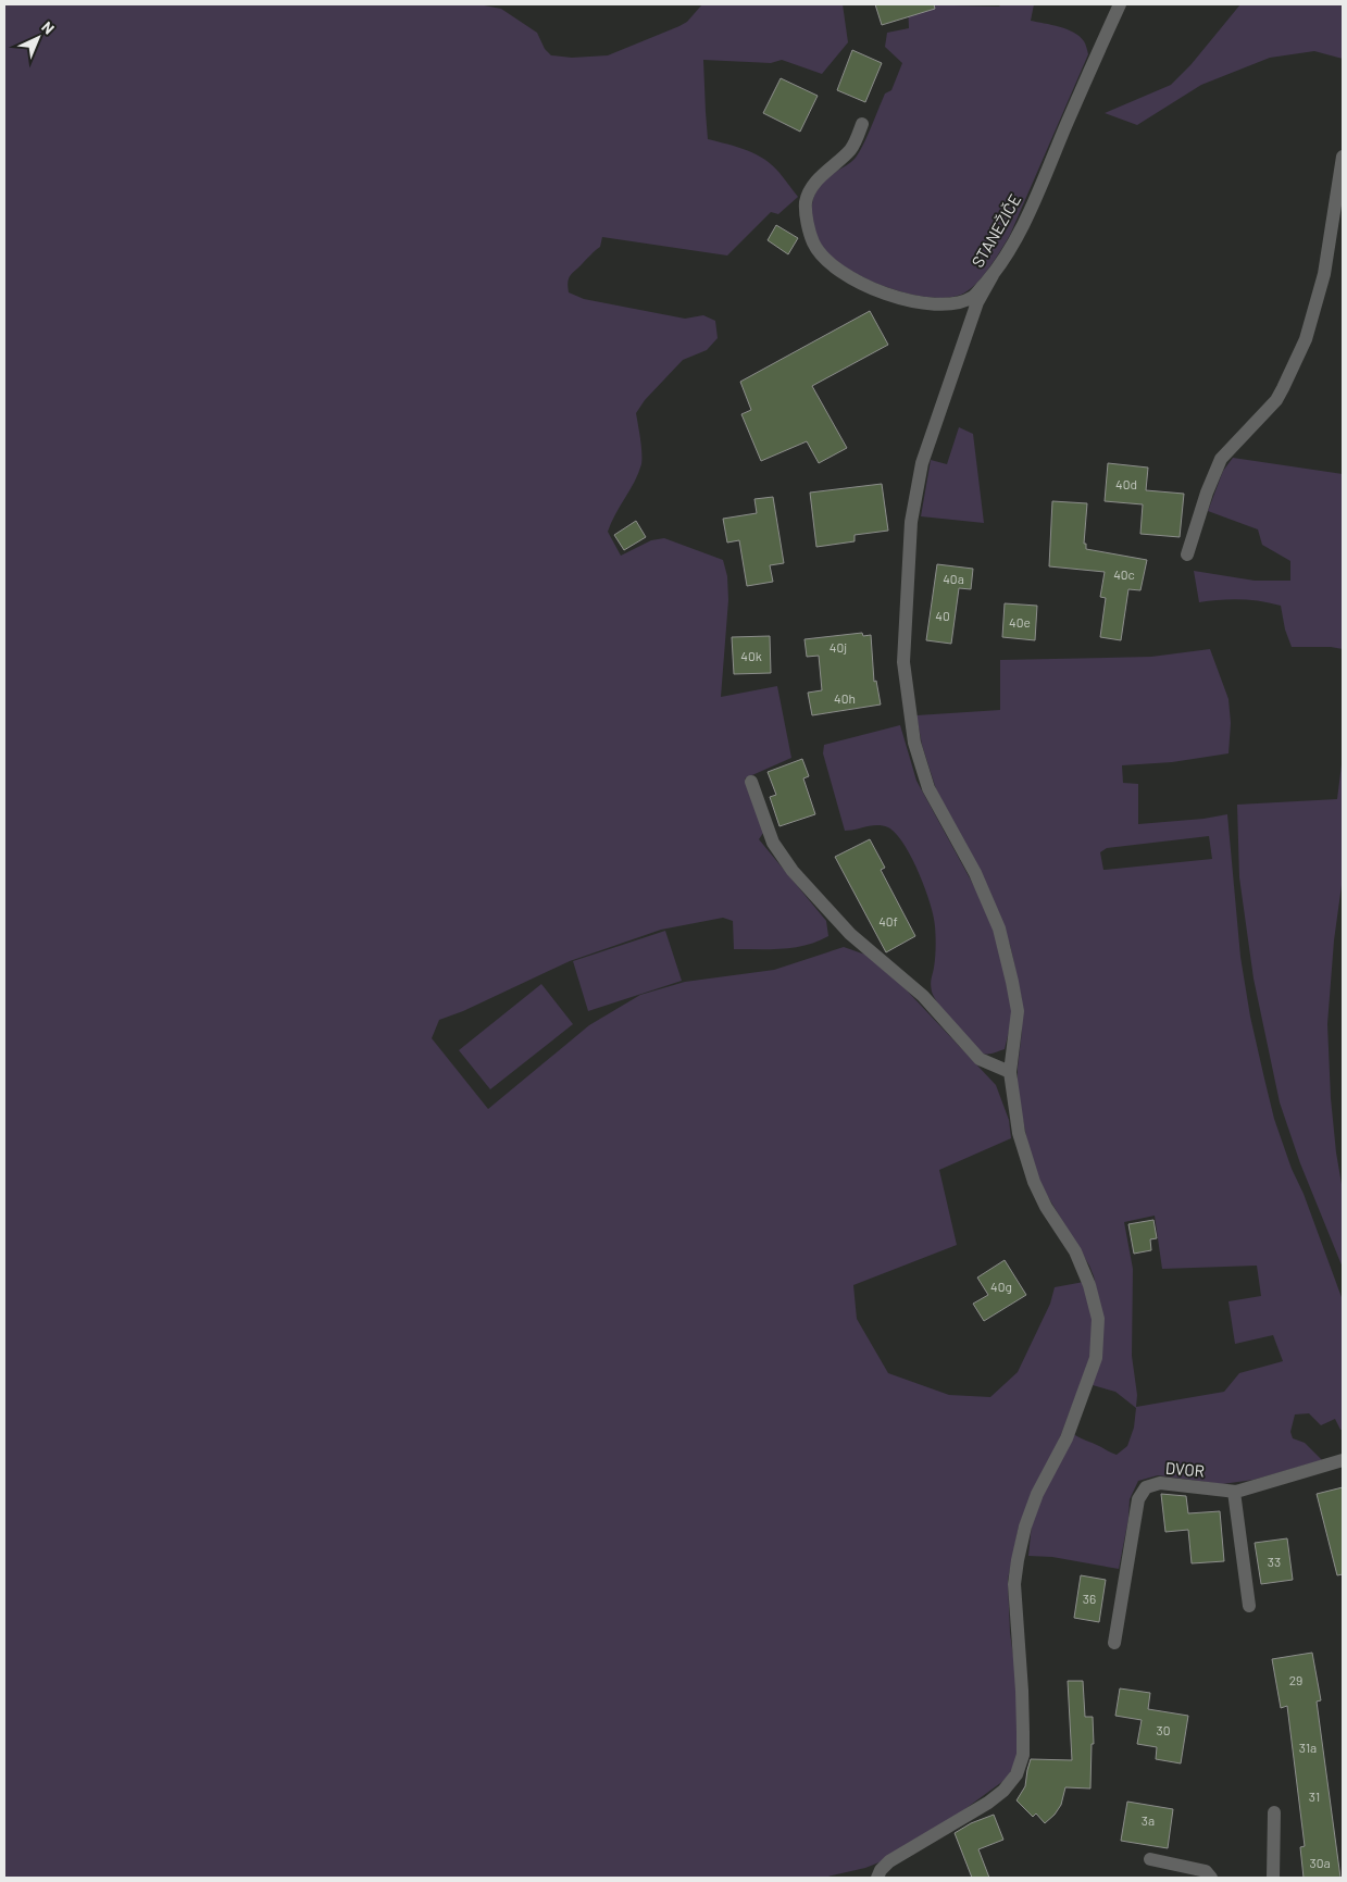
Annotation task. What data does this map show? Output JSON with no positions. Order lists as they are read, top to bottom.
{
  "streets": {
    "street": ["STANEŽIČE", "DVOR"]
  },
  "house_numbers": [
    "40d",
    "40c",
    "40a",
    "40",
    "40e",
    "40j",
    "40k",
    "40h",
    "40f",
    "40g",
    "33",
    "36",
    "29",
    "30",
    "31a",
    "31",
    "3a",
    "30a"
  ],
  "north": "top right"
}
